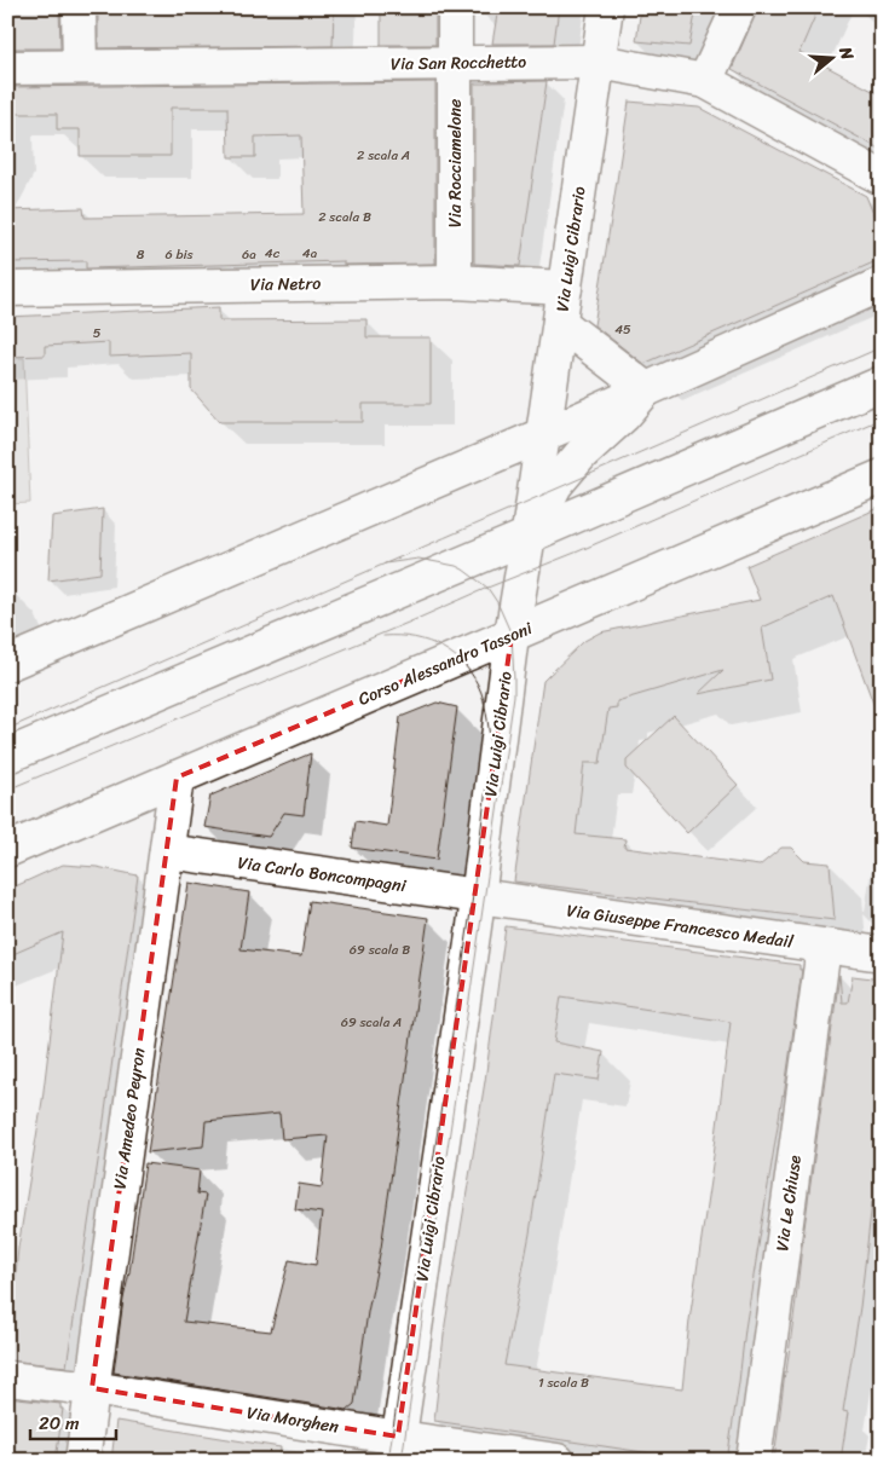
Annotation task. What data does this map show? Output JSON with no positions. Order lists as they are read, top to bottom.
{
  "streets": {
    "street": [
      "Via San Rocchetto",
      "Via Rocciamelone",
      "Via Luigi Cibrario",
      "Via Netro",
      "Corso Alessandro Tassoni",
      "Via Carlo Boncompagni",
      "Via Giuseppe Francesco Medail",
      "Via Amedeo Peyron",
      "Via Le Chiuse",
      "Via Morghen"
    ]
  },
  "crossings": [
    ["Via San Rocchetto", "Via Rocciamelone"],
    ["Via San Rocchetto", "Via Luigi Cibrario"],
    ["Via Rocciamelone", "Via Netro"],
    ["Via Luigi Cibrario", "Via Netro"],
    ["Via Luigi Cibrario", "Corso Alessandro Tassoni"],
    ["Via Luigi Cibrario", "Via Carlo Boncompagni"],
    ["Via Luigi Cibrario", "Via Giuseppe Francesco Medail"],
    ["Via Luigi Cibrario", "Via Morghen"],
    ["Corso Alessandro Tassoni", "Via Amedeo Peyron"],
    ["Via Carlo Boncompagni", "Via Giuseppe Francesco Medail"],
    ["Via Carlo Boncompagni", "Via Amedeo Peyron"],
    ["Via Giuseppe Francesco Medail", "Via Le Chiuse"],
    ["Via Amedeo Peyron", "Via Morghen"]
  ],
  "house_numbers": [
    "2 scala A",
    "2 scala B",
    "4c",
    "4a",
    "8",
    "6 bis",
    "6a",
    "45",
    "5",
    "69 scala B",
    "69 scala A",
    "1 scala B"
  ],
  "scale_bar": "20 m",
  "north": "right"
}
